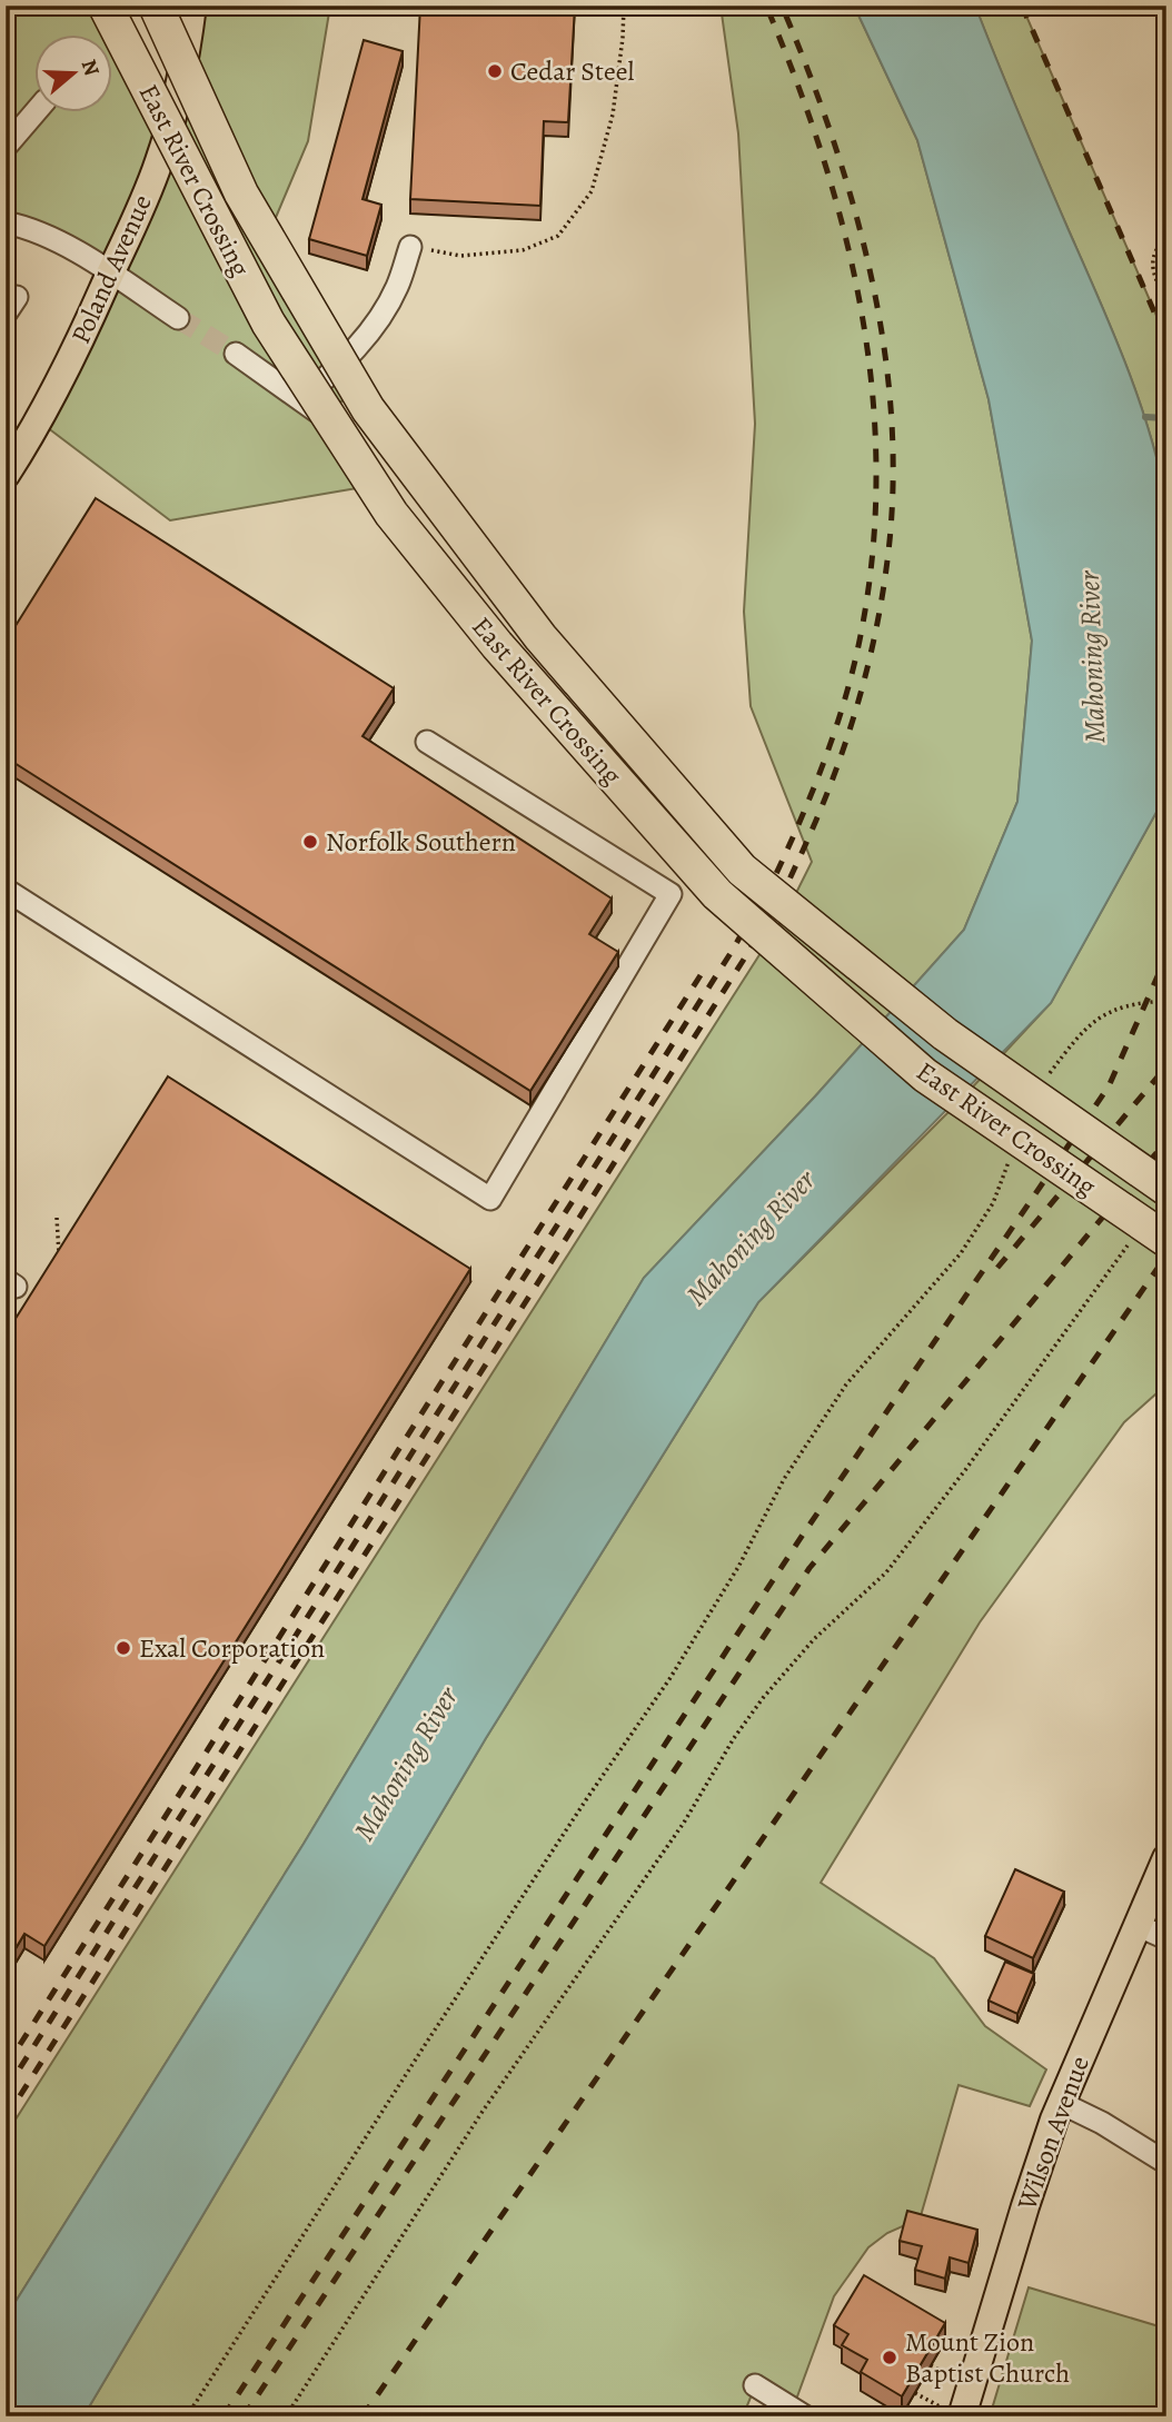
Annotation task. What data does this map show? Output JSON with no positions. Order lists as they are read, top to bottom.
{
  "streets": {
    "highway": ["East River Crossing"],
    "main road": ["Poland Avenue", "Wilson Avenue"]
  },
  "water": ["Mahoning River"],
  "places": [
    "Cedar Steel",
    "Norfolk Southern",
    "Exal Corporation",
    "Mount Zion Baptist Church"
  ],
  "north": "right"
}
